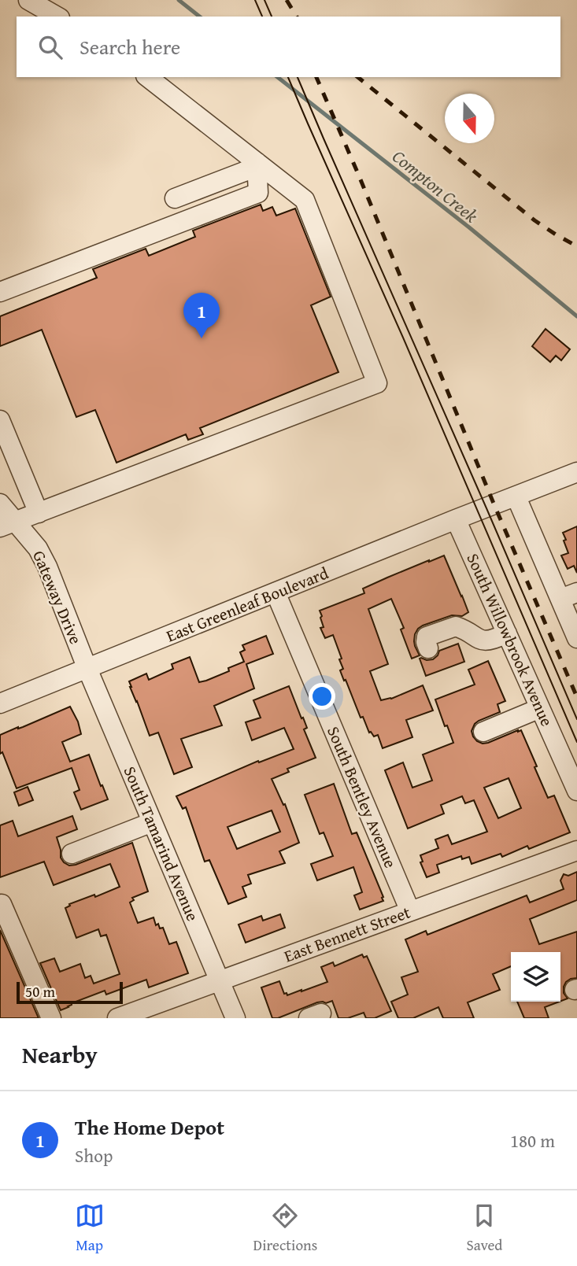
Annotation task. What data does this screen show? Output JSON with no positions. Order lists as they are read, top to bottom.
{
  "streets": {
    "street": [
      "Gateway Drive",
      "East Greenleaf Boulevard",
      "South Willowbrook Avenue",
      "South Bentley Avenue",
      "South Tamarind Avenue",
      "East Bennett Street"
    ]
  },
  "crossings": [
    ["Gateway Drive", "East Greenleaf Boulevard"],
    ["Gateway Drive", "South Tamarind Avenue"],
    ["East Greenleaf Boulevard", "South Willowbrook Avenue"],
    ["East Greenleaf Boulevard", "South Bentley Avenue"],
    ["East Greenleaf Boulevard", "South Tamarind Avenue"],
    ["South Bentley Avenue", "East Bennett Street"],
    ["South Tamarind Avenue", "East Bennett Street"]
  ],
  "water": ["Compton Creek"],
  "scale_bar": "50 m",
  "north": "bottom",
  "page": {
    "search": "Search here",
    "pins": "1",
    "scale": "50 m",
    "heading": "Nearby",
    "list": [
      {
        "mark": "1",
        "name": "The Home Depot",
        "note": "Shop",
        "value": "180 m"
      }
    ],
    "nav": ["Map", "Directions", "Saved"]
  }
}
